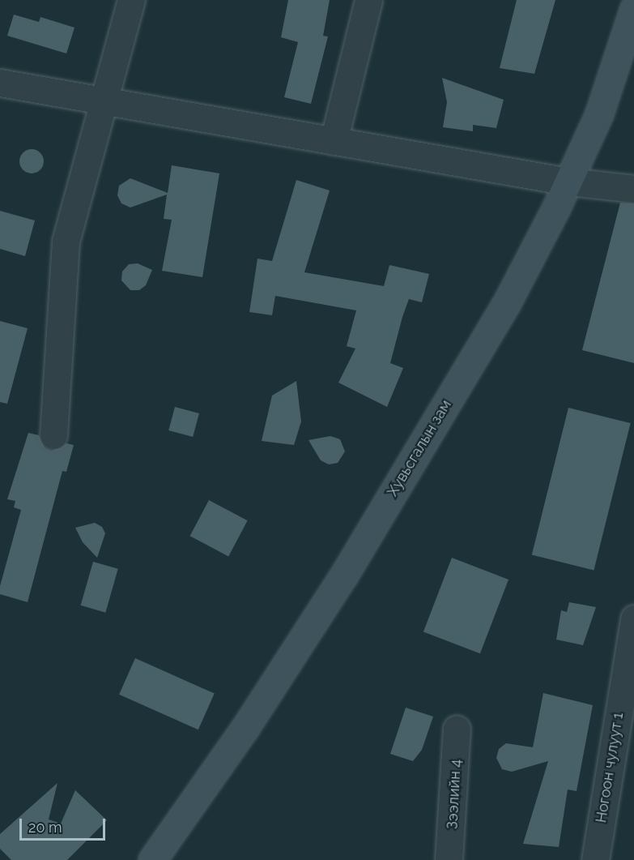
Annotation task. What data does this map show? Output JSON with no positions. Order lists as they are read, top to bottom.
{
  "streets": {
    "main road": ["Хувьсгалын зам"],
    "street": ["Ногоон чулуут 1", "Зээлийн 4"]
  },
  "scale_bar": "20 m"
}
